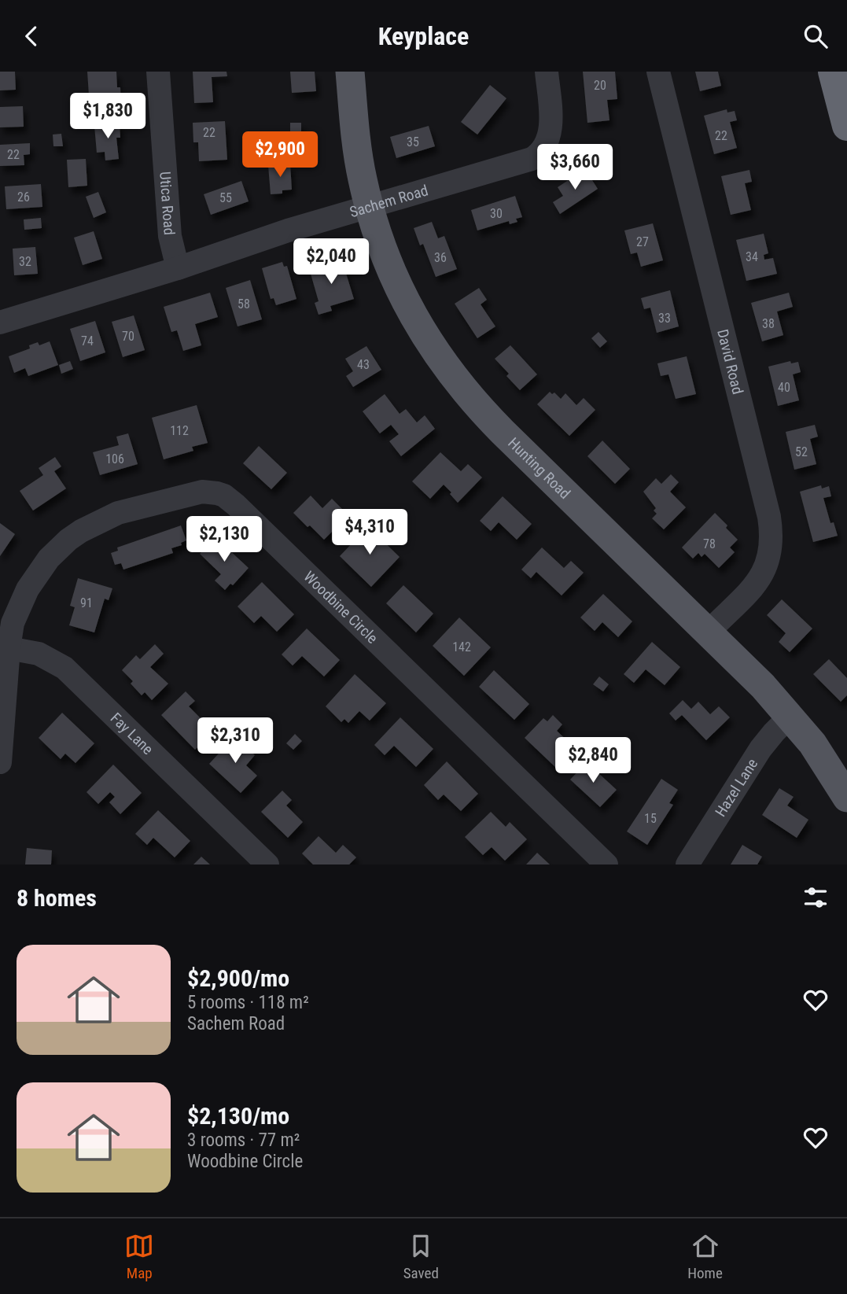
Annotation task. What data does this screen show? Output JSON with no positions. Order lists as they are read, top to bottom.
{
  "streets": {
    "main road": ["Hunting Road"],
    "street": [
      "Sachem Road",
      "Utica Road",
      "David Road",
      "Woodbine Circle",
      "Fay Lane",
      "Hazel Lane"
    ]
  },
  "crossings": [
    ["Sachem Road", "Utica Road"],
    ["Sachem Road", "Hunting Road"],
    ["David Road", "Hunting Road"],
    ["Hunting Road", "Hazel Lane"],
    ["Woodbine Circle", "Fay Lane"]
  ],
  "house_numbers": [
    "20",
    "22",
    "22",
    "35",
    "22",
    "26",
    "55",
    "30",
    "27",
    "34",
    "36",
    "32",
    "58",
    "33",
    "38",
    "70",
    "74",
    "43",
    "40",
    "112",
    "52",
    "106",
    "78",
    "91",
    "142",
    "15"
  ],
  "page": {
    "header": "Keyplace",
    "price": [
      "$1,830",
      "$2,900",
      "$3,660",
      "$2,040",
      "$4,310",
      "$2,130",
      "$2,310",
      "$2,840"
    ],
    "heading": "8 homes",
    "list": [
      {
        "name": "$2,900/mo",
        "note": "5 rooms · 118 m² · Sachem Road"
      },
      {
        "name": "$2,130/mo",
        "note": "3 rooms · 77 m² · Woodbine Circle"
      }
    ],
    "tabs": ["Map", "Saved", "Home"]
  }
}
